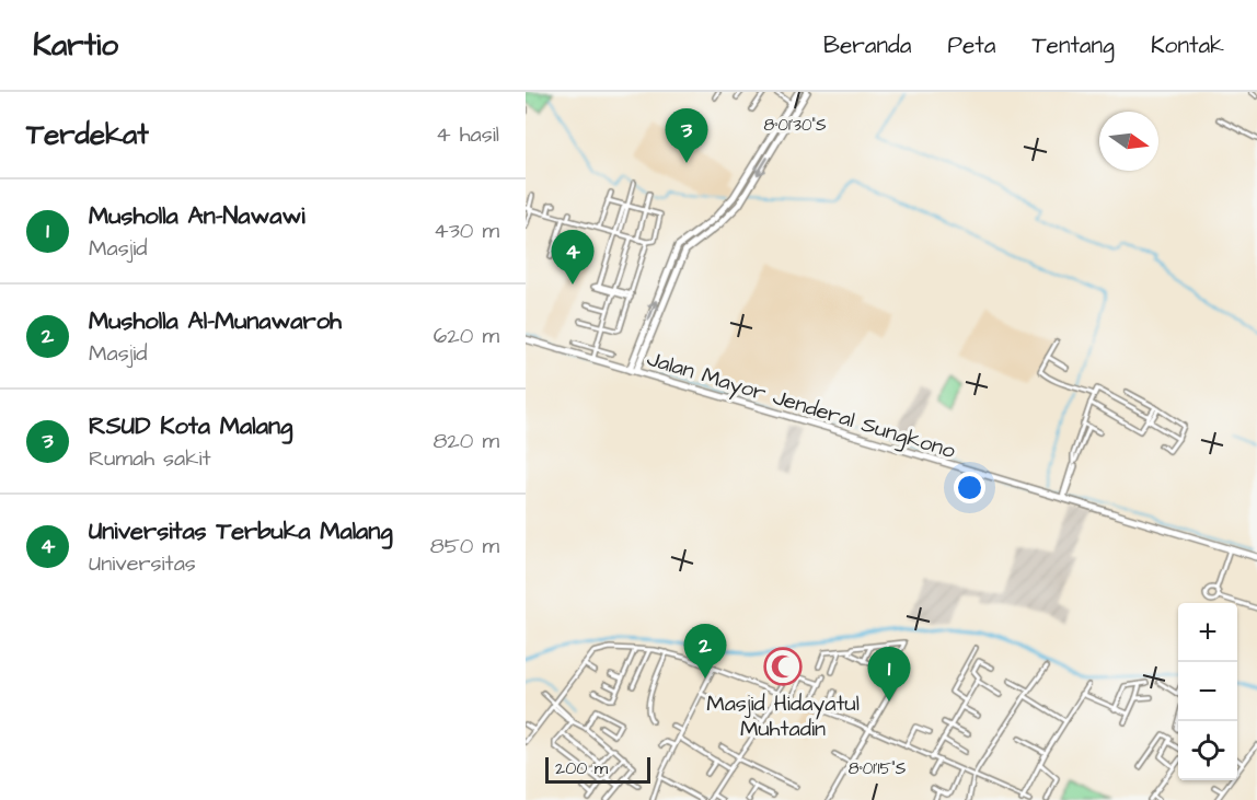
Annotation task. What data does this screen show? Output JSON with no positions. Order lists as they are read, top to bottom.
{
  "streets": {
    "main road": ["Jalan Mayor Jenderal Sungkono"]
  },
  "places": {
    "mosque": ["Masjid Hidayatul Muhtadin"]
  },
  "scale_bar": "200 m",
  "north": "right",
  "page": {
    "header": "Kartio",
    "nav": [
      "Beranda",
      "Peta",
      "Tentang",
      "Kontak"
    ],
    "heading": ["Terdekat", "4 hasil"],
    "pins": [
      "3",
      "4",
      "2",
      "1"
    ],
    "list": [
      {
        "mark": "1",
        "name": "Musholla An-Nawawi",
        "note": "Masjid",
        "value": "430 m"
      },
      {
        "mark": "2",
        "name": "Musholla Al-Munawaroh",
        "note": "Masjid",
        "value": "620 m"
      },
      {
        "mark": "3",
        "name": "RSUD Kota Malang",
        "note": "Rumah sakit",
        "value": "820 m"
      },
      {
        "mark": "4",
        "name": "Universitas Terbuka Malang",
        "note": "Universitas",
        "value": "850 m"
      }
    ],
    "map_buttons": ["+", "−"],
    "scale": "200 m"
  },
  "coordinates": ["8°01'30\"S", "8°01'15\"S"]
}
